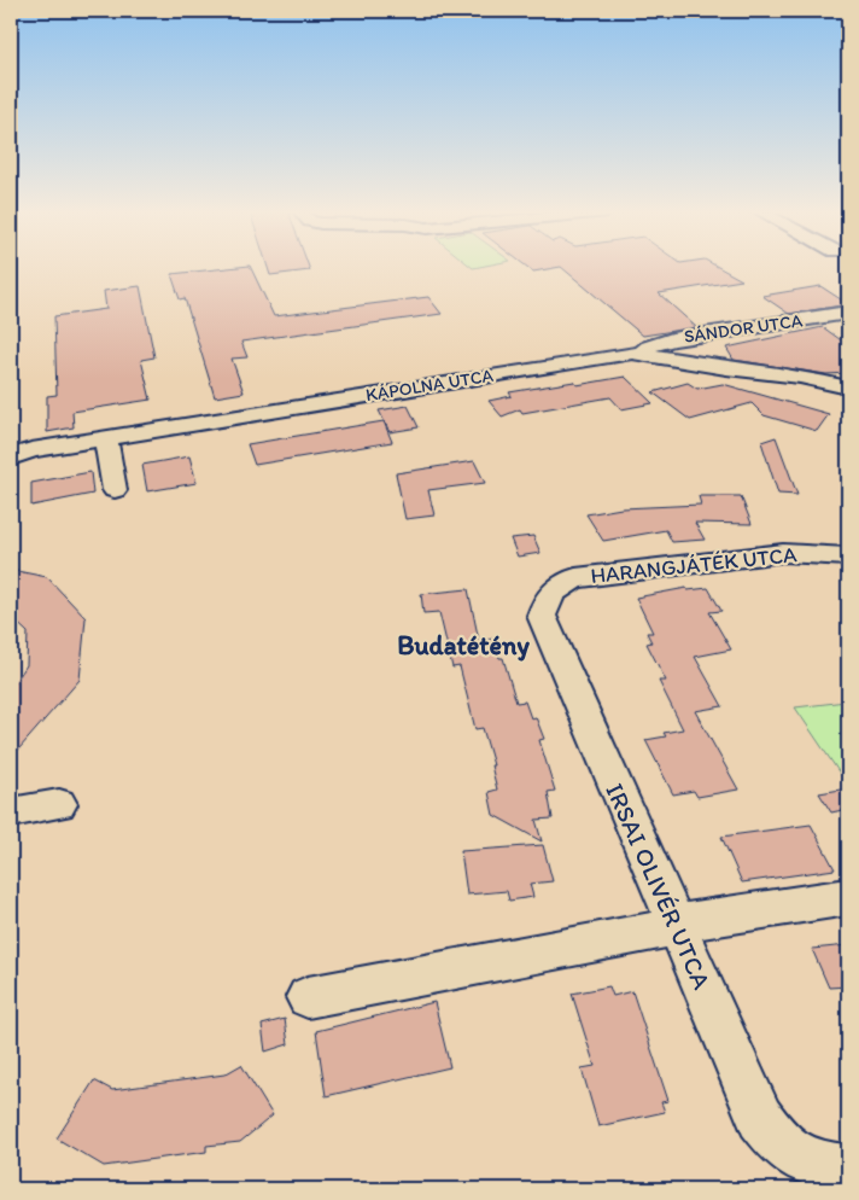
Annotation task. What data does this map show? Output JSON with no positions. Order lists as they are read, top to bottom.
{
  "streets": {
    "street": [
      "SÁNDOR UTCA",
      "KÁPOLNA UTCA",
      "HARANGJÁTÉK UTCA",
      "IRSAI OLIVÉR UTCA"
    ]
  },
  "crossings": [
    ["SÁNDOR UTCA", "KÁPOLNA UTCA"],
    ["HARANGJÁTÉK UTCA", "IRSAI OLIVÉR UTCA"]
  ],
  "districts": ["Budatétény"]
}
